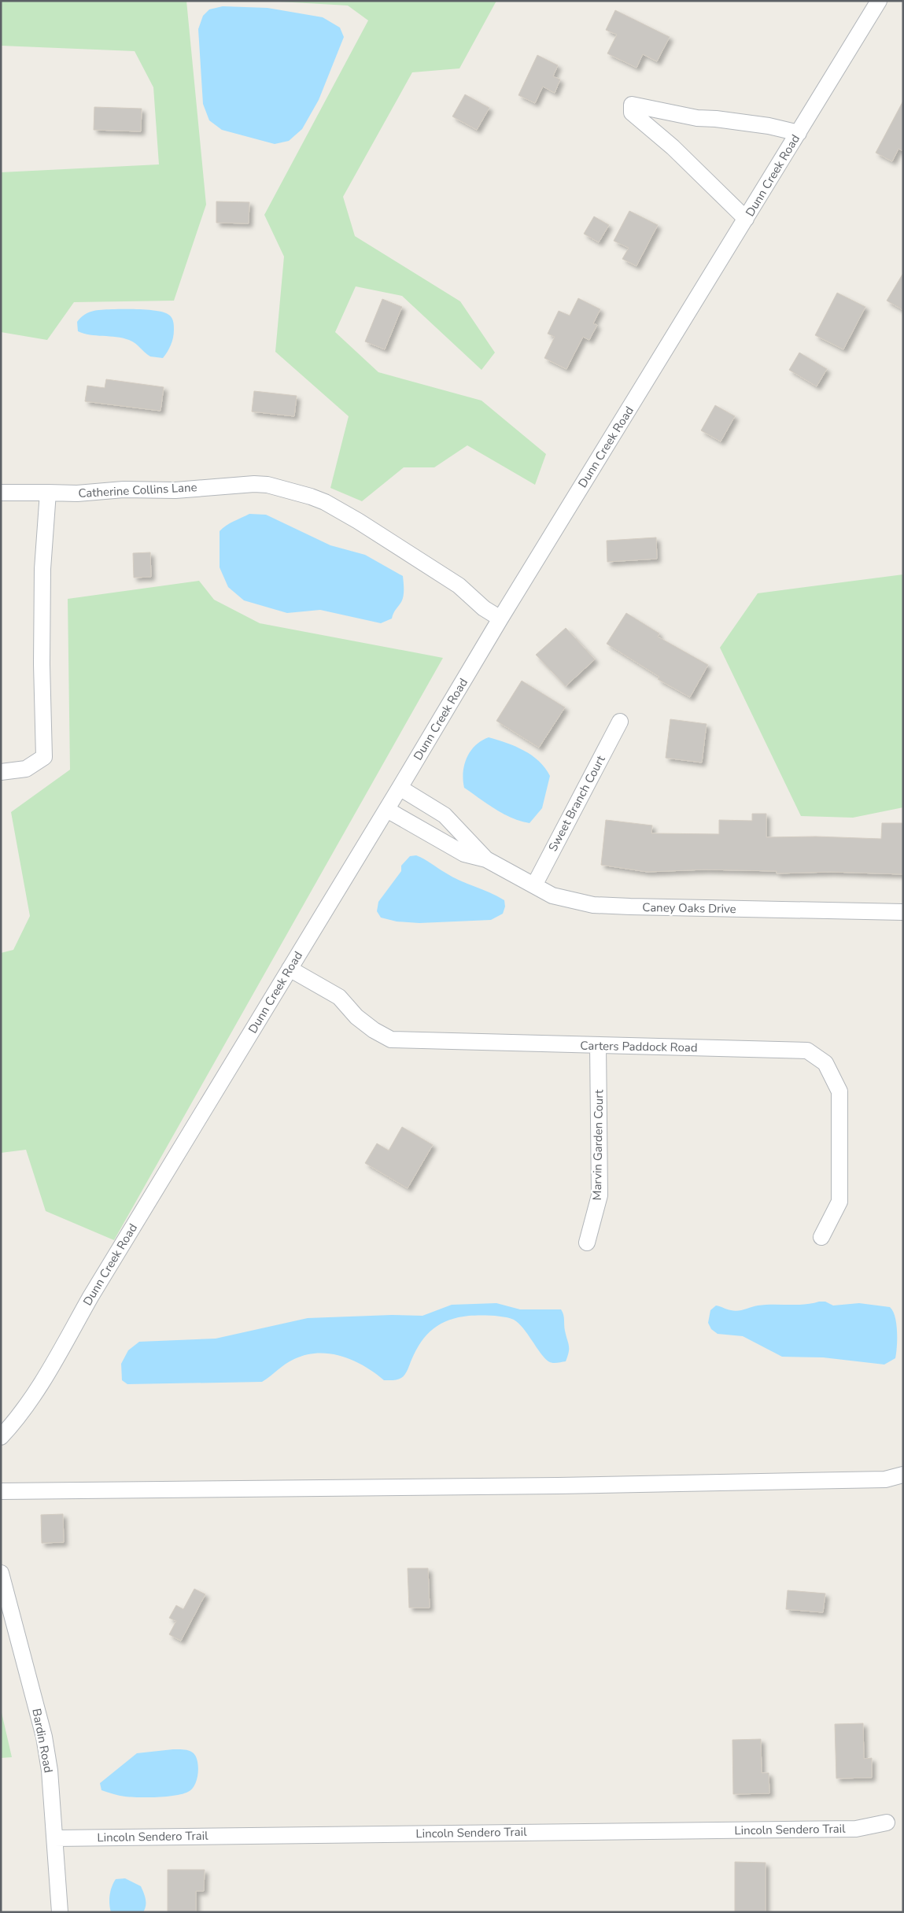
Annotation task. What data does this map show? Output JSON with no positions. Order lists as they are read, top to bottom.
{
  "streets": {
    "street": [
      "Dunn Creek Road",
      "Catherine Collins Lane",
      "Sweet Branch Court",
      "Caney Oaks Drive",
      "Carters Paddock Road",
      "Marvin Garden Court",
      "Bardin Road",
      "Lincoln Sendero Trail"
    ]
  },
  "crossings": [
    ["Dunn Creek Road", "Catherine Collins Lane"],
    ["Dunn Creek Road", "Caney Oaks Drive"],
    ["Dunn Creek Road", "Carters Paddock Road"],
    ["Sweet Branch Court", "Caney Oaks Drive"],
    ["Carters Paddock Road", "Marvin Garden Court"],
    ["Bardin Road", "Lincoln Sendero Trail"]
  ]
}
